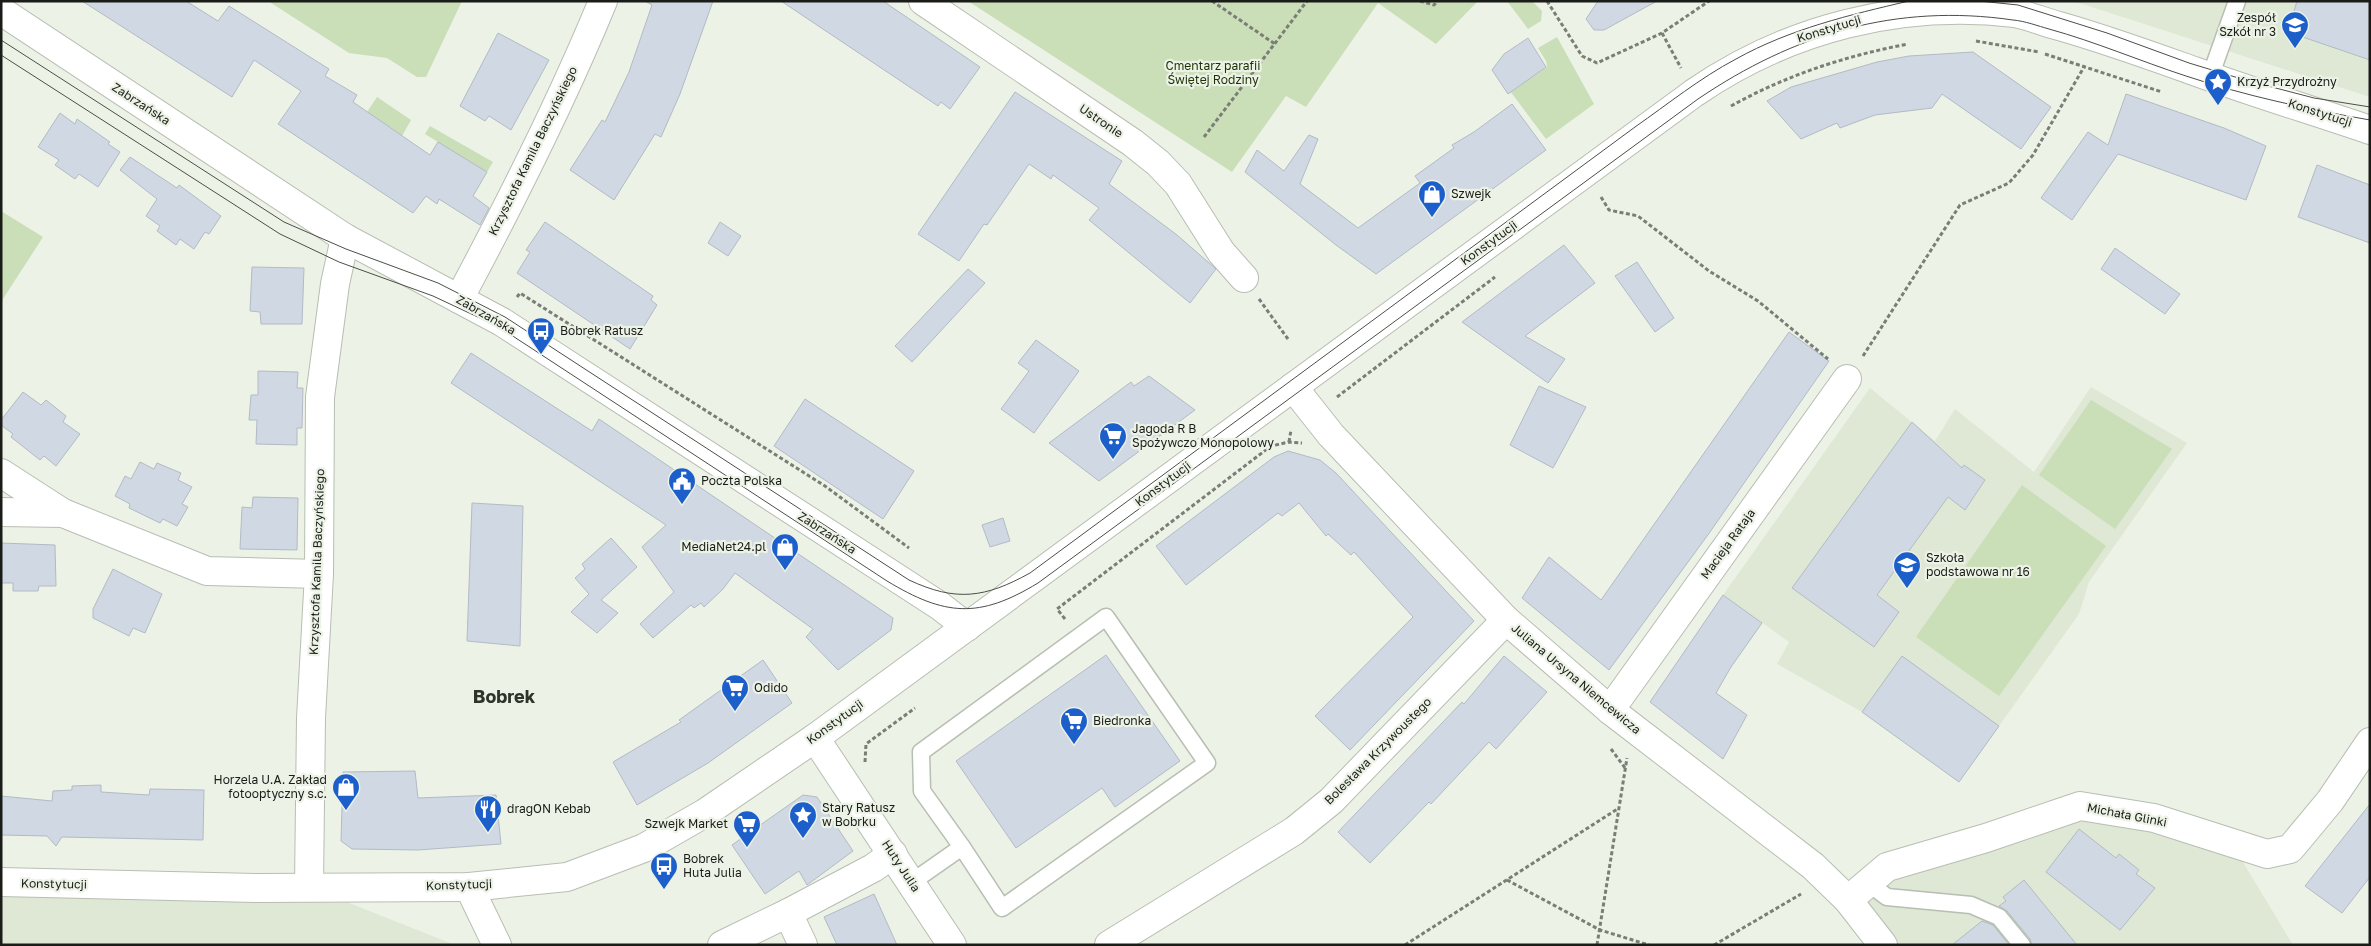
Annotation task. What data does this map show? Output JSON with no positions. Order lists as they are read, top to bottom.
{
  "streets": {
    "street": [
      "Konstytucji",
      "Zabrzańska",
      "Ustronie",
      "Krzysztofa Kamila Baczyńskiego",
      "Macieja Rataja",
      "Juliana Ursyna Niemcewicza",
      "Bolesława Krzywoustego",
      "Michała Glinki",
      "Huty Julia"
    ]
  },
  "crossings": [
    ["Konstytucji", "Zabrzańska"],
    ["Konstytucji", "Krzysztofa Kamila Baczyńskiego"],
    ["Konstytucji", "Juliana Ursyna Niemcewicza"],
    ["Konstytucji", "Huty Julia"],
    ["Zabrzańska", "Krzysztofa Kamila Baczyńskiego"],
    ["Macieja Rataja", "Juliana Ursyna Niemcewicza"],
    ["Juliana Ursyna Niemcewicza", "Bolesława Krzywoustego"],
    ["Juliana Ursyna Niemcewicza", "Michała Glinki"]
  ],
  "districts": ["Bobrek"],
  "parks": ["Cmentarz parafii Świętej Rodziny"],
  "places": {
    "school or university": ["Zespół Szkół nr 3", "Szkoła podstawowa nr 16"],
    "place": ["Krzyż Przydrożny", "Stary Ratusz w Bobrku"],
    "shop": ["Szwejk", "MediaNet24.pl", "Horzela U.A. Zakład fotooptyczny s.c."],
    "bus stop": ["Bobrek Ratusz", "Bobrek Huta Julia"],
    "supermarket": [
      "Jagoda R B Spożywczo Monopolowy",
      "Odido",
      "Biedronka",
      "Szwejk Market"
    ],
    "public building": ["Poczta Polska"],
    "restaurant": ["dragON Kebab"]
  }
}
